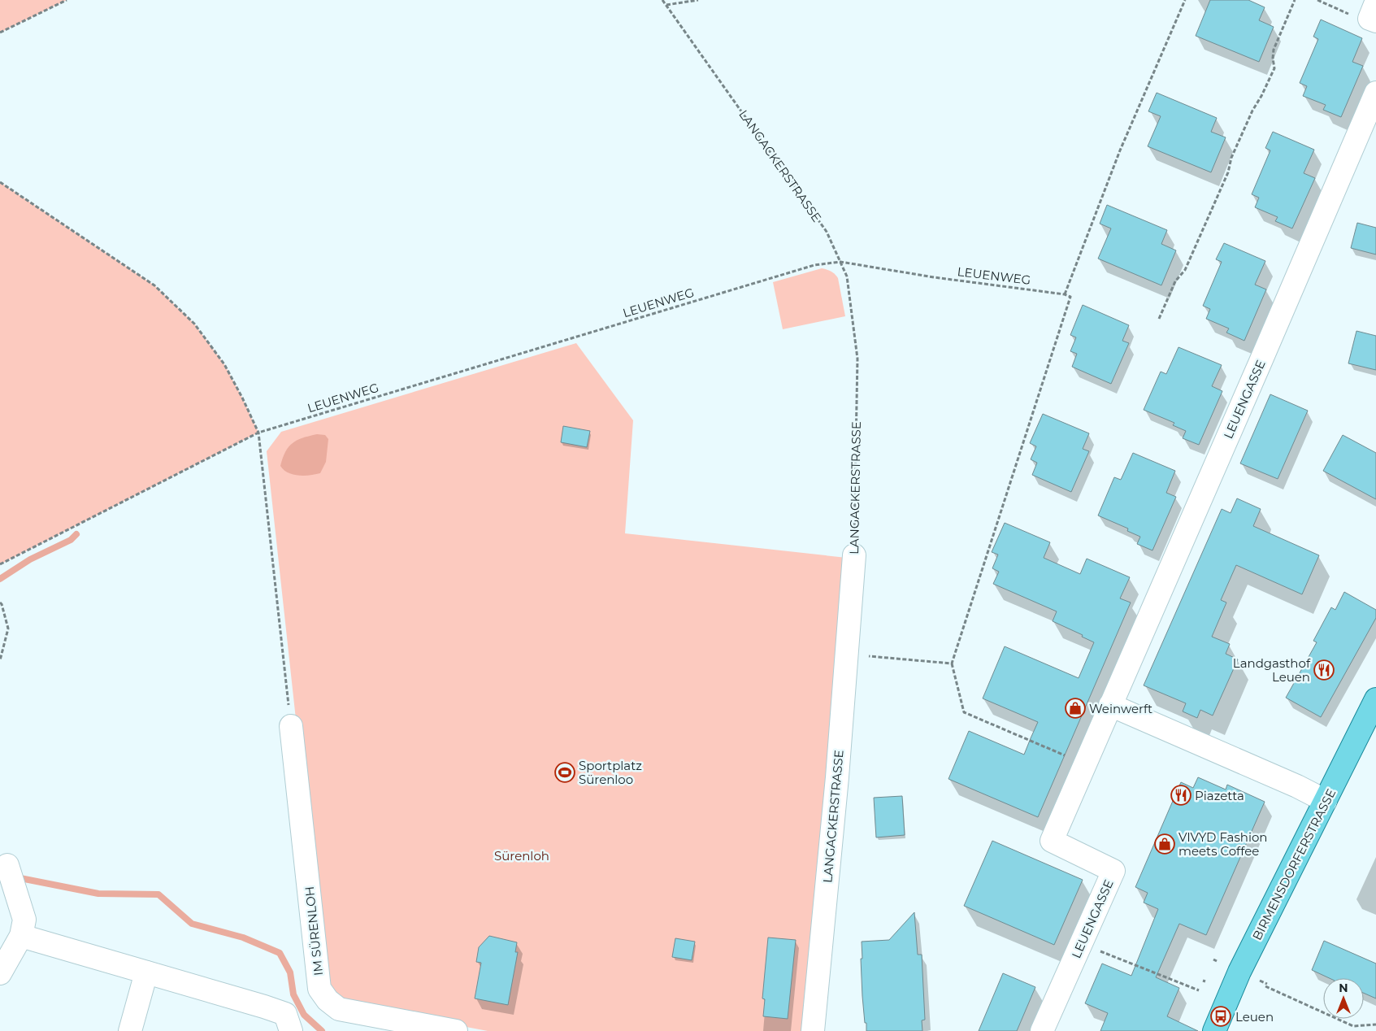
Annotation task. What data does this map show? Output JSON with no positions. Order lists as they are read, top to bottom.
{
  "streets": {
    "main road": ["BIRMENSDORFERSTRASSE"],
    "street": ["LANGACKERSTRASSE", "LEUENGASSE", "IM SÜRENLOH"],
    "path": ["LEUENWEG"]
  },
  "crossings": [
    ["LANGACKERSTRASSE", "LEUENWEG"]
  ],
  "parks": ["Sürenloh"],
  "places": {
    "restaurant": ["Landgasthof Leuen", "Piazetta"],
    "shop": ["Weinwerft", "VIVYD Fashion meets Coffee"],
    "sports": ["Sportplatz Sürenloo"],
    "bus stop": ["Leuen"]
  },
  "north": "top"
}
